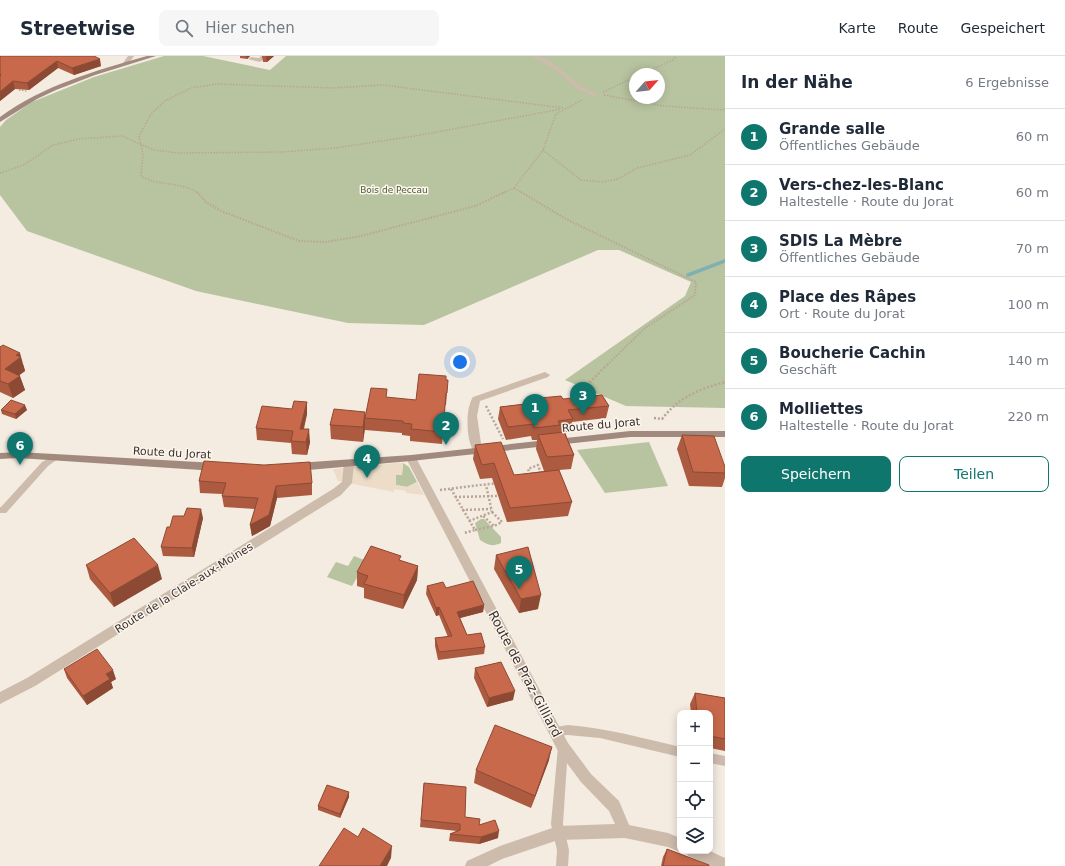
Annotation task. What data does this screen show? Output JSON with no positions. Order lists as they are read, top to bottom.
{
  "streets": {
    "street": ["Route du Jorat", "Route de la Claie-aux-Moines", "Route de Praz-Gilliard"]
  },
  "crossings": [
    ["Route du Jorat", "Route de la Claie-aux-Moines"],
    ["Route du Jorat", "Route de Praz-Gilliard"]
  ],
  "parks": ["Bois de Peccau"],
  "north": "top right",
  "page": {
    "header": "Streetwise",
    "search": "Hier suchen",
    "nav": ["Karte", "Route", "Gespeichert"],
    "heading": ["In der Nähe", "6 Ergebnisse"],
    "list": [
      {
        "mark": "1",
        "name": "Grande salle",
        "note": "Öffentliches Gebäude",
        "value": "60 m"
      },
      {
        "mark": "2",
        "name": "Vers-chez-les-Blanc",
        "note": "Haltestelle · Route du Jorat",
        "value": "60 m"
      },
      {
        "mark": "3",
        "name": "SDIS La Mèbre",
        "note": "Öffentliches Gebäude",
        "value": "70 m"
      },
      {
        "mark": "4",
        "name": "Place des Râpes",
        "note": "Ort · Route du Jorat",
        "value": "100 m"
      },
      {
        "mark": "5",
        "name": "Boucherie Cachin",
        "note": "Geschäft",
        "value": "140 m"
      },
      {
        "mark": "6",
        "name": "Molliettes",
        "note": "Haltestelle · Route du Jorat",
        "value": "220 m"
      }
    ],
    "pins": [
      "3",
      "1",
      "2",
      "6",
      "4",
      "5"
    ],
    "buttons": ["Speichern", "Teilen"],
    "map_buttons": ["+", "−"]
  }
}
